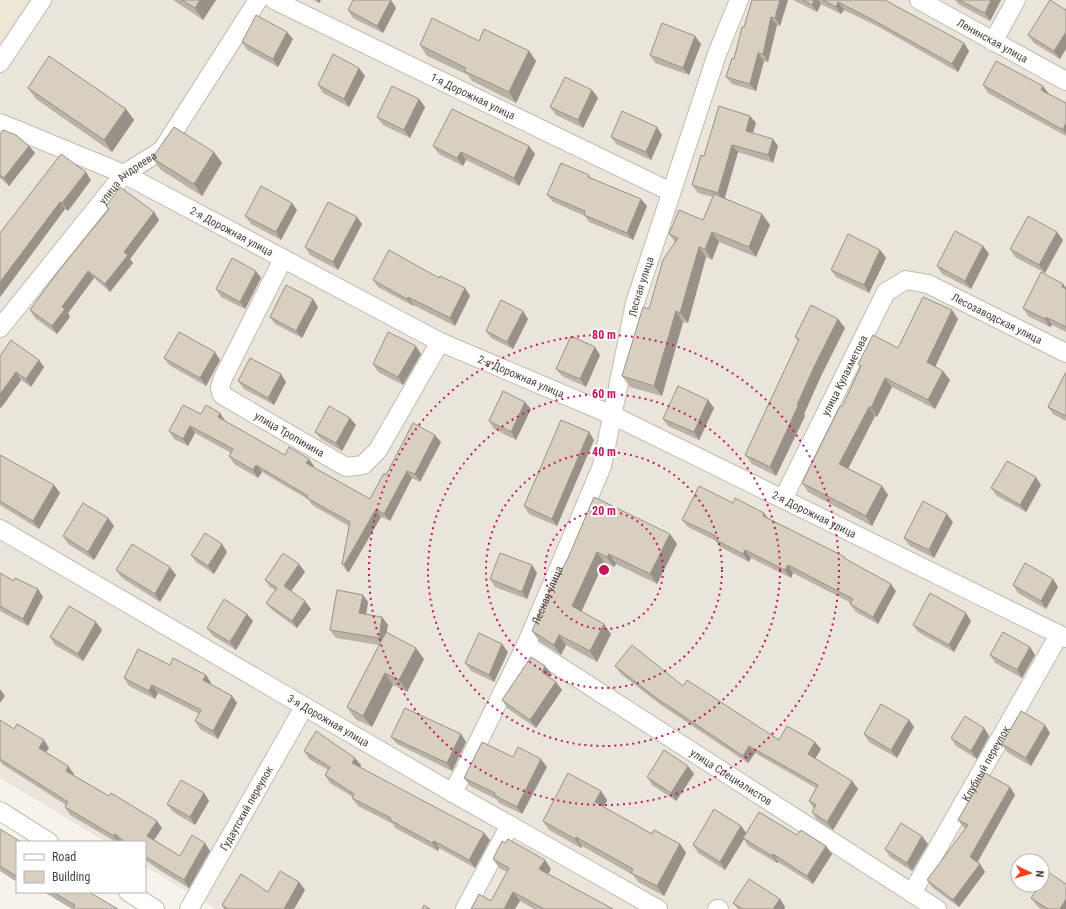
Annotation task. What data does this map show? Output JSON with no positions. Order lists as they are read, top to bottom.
{
  "streets": {
    "street": [
      "Ленинская улица",
      "1-я Дорожная улица",
      "улица Андреева",
      "2-я Дорожная улица",
      "Лесная улица",
      "Лесозаводская улица",
      "улица Кулахметова",
      "улица Тропинина",
      "3-я Дорожная улица",
      "Клубный переулок",
      "улица Специалистов",
      "Гудаутский переулок"
    ]
  },
  "crossings": [
    ["1-я Дорожная улица", "Лесная улица"],
    ["улица Андреева", "2-я Дорожная улица"],
    ["2-я Дорожная улица", "Лесная улица"],
    ["2-я Дорожная улица", "улица Кулахметова"],
    ["2-я Дорожная улица", "улица Тропинина"],
    ["2-я Дорожная улица", "Клубный переулок"],
    ["Лесная улица", "3-я Дорожная улица"],
    ["Лесная улица", "улица Специалистов"],
    ["Лесозаводская улица", "улица Кулахметова"],
    ["3-я Дорожная улица", "Гудаутский переулок"],
    ["Клубный переулок", "улица Специалистов"]
  ],
  "legend": ["Road", "Building"],
  "north": "right",
  "rings": [
    "80 m",
    "60 m",
    "40 m",
    "20 m"
  ]
}
